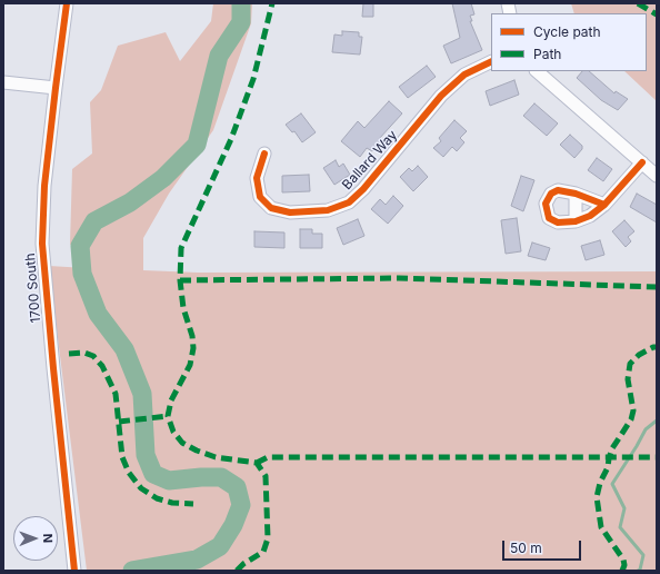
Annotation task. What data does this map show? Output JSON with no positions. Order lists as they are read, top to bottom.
{
  "streets": {
    "street": ["Ballard Way", "1700 South"]
  },
  "legend": ["Cycle path", "Path"],
  "scale_bar": "50 m",
  "north": "right"
}
